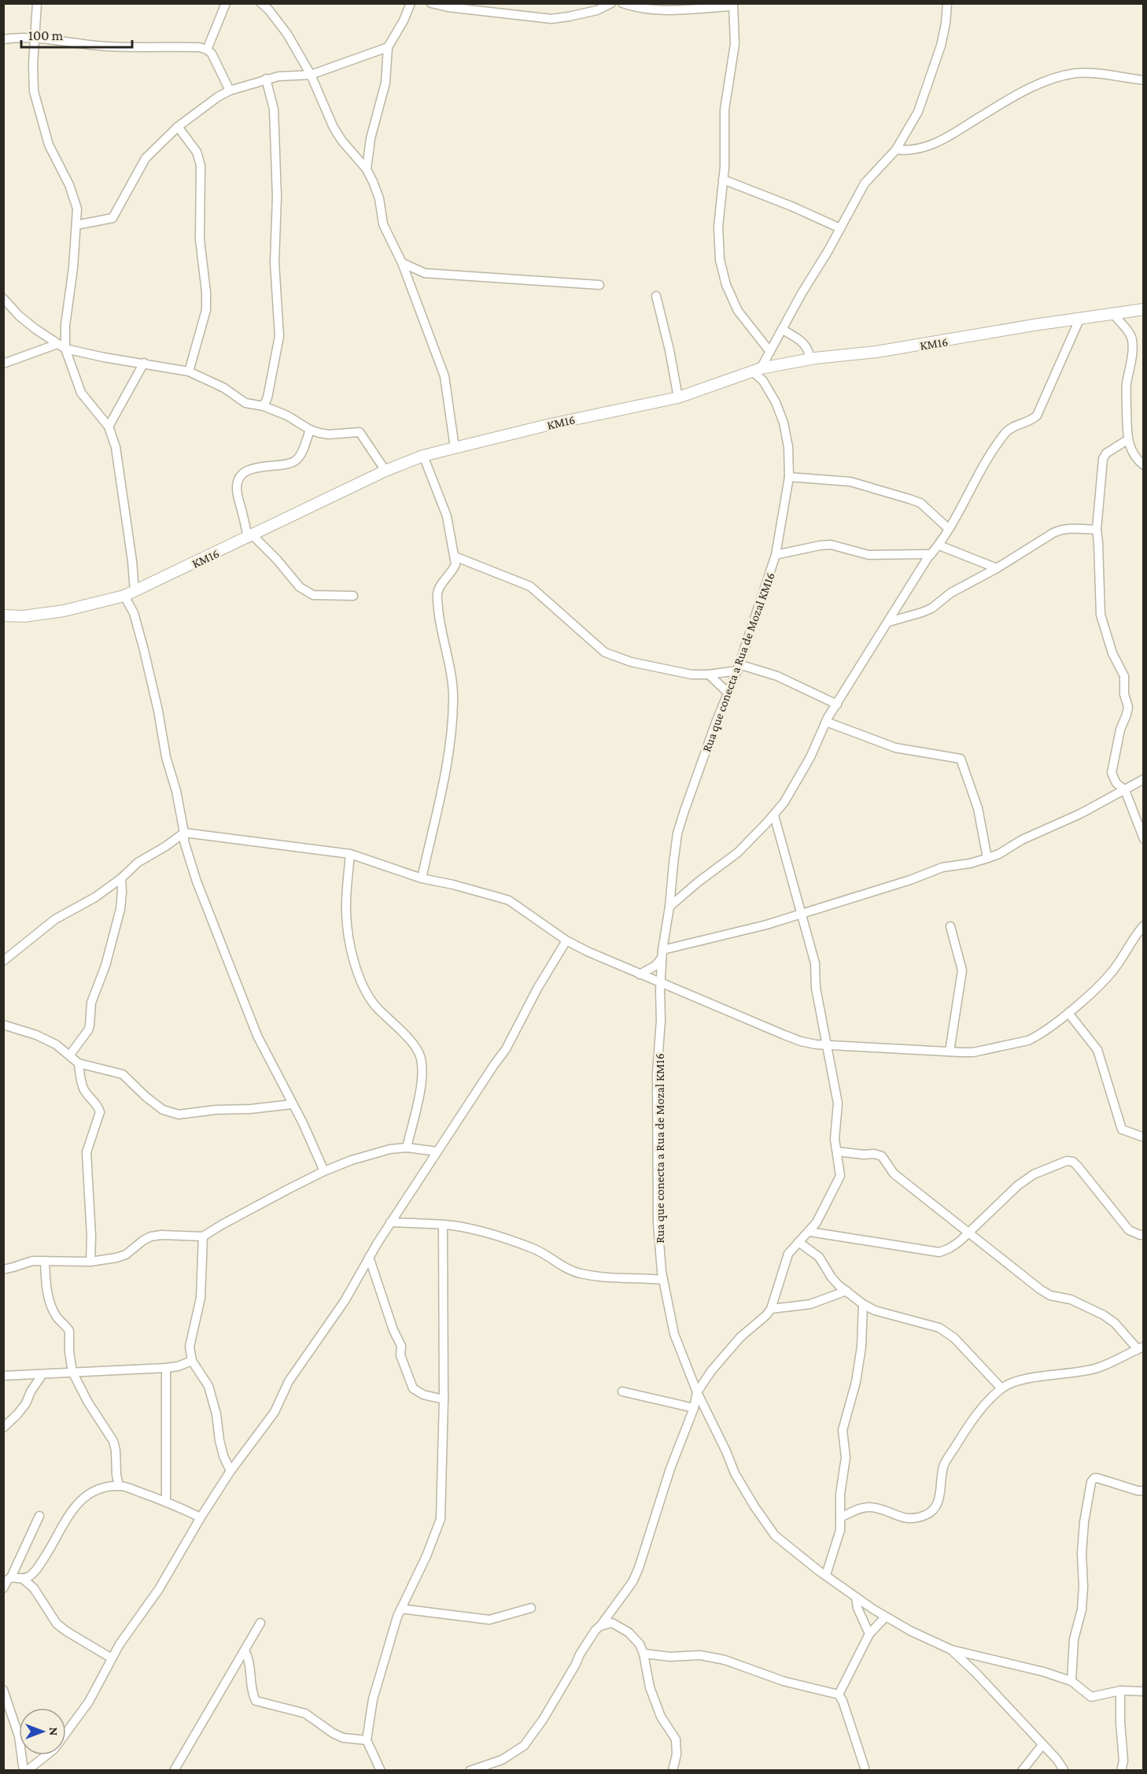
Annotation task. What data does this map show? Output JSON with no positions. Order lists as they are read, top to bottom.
{
  "streets": {
    "street": ["KM16", "Rua que conecta a Rua de Mozal KM16"]
  },
  "crossings": [
    ["KM16", "Rua que conecta a Rua de Mozal KM16"]
  ],
  "scale_bar": "100 m",
  "north": "right"
}
